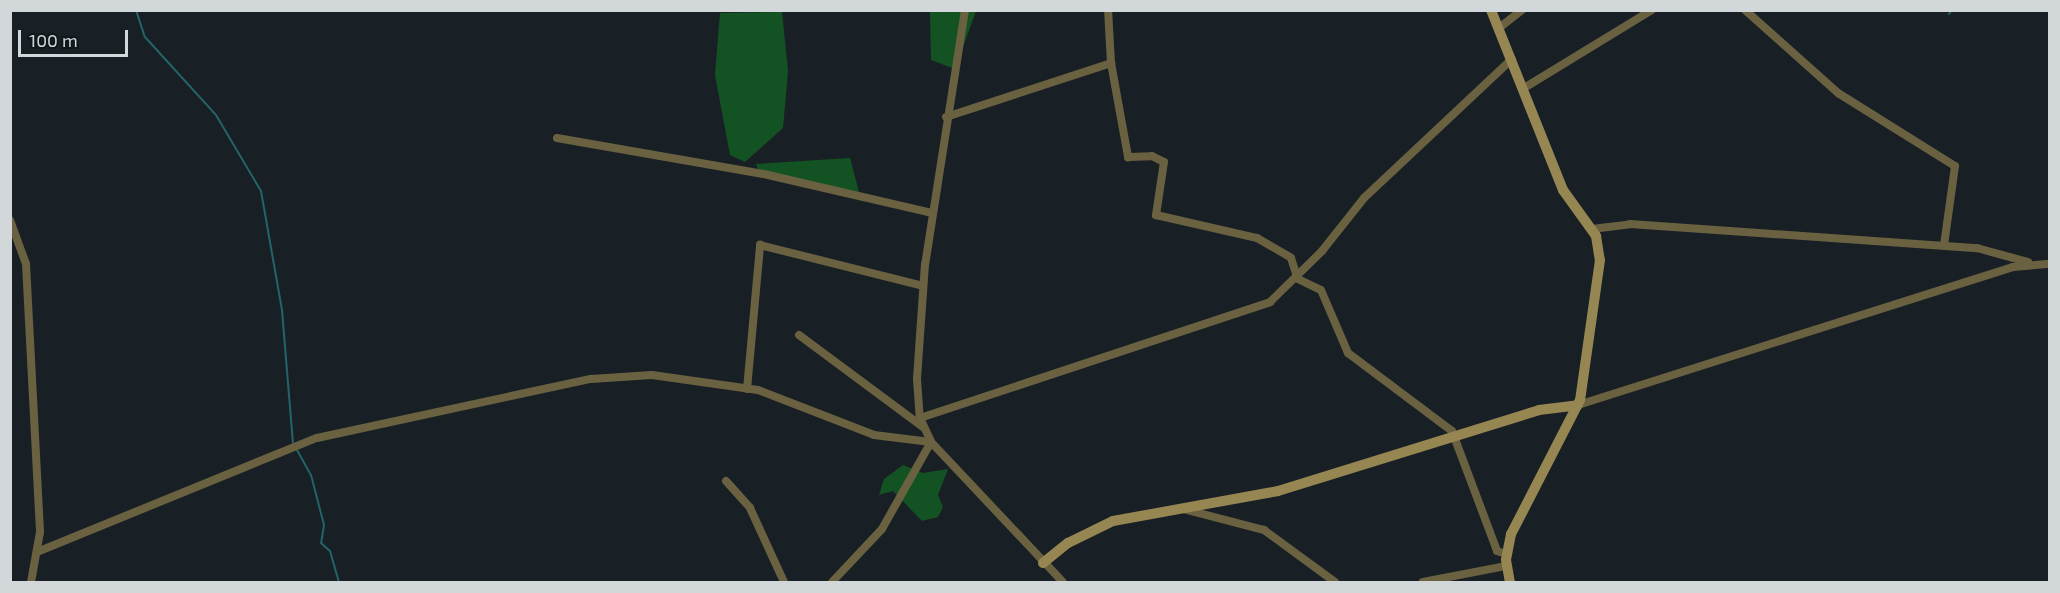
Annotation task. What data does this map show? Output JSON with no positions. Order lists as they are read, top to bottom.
{
  "scale_bar": "100 m"
}
